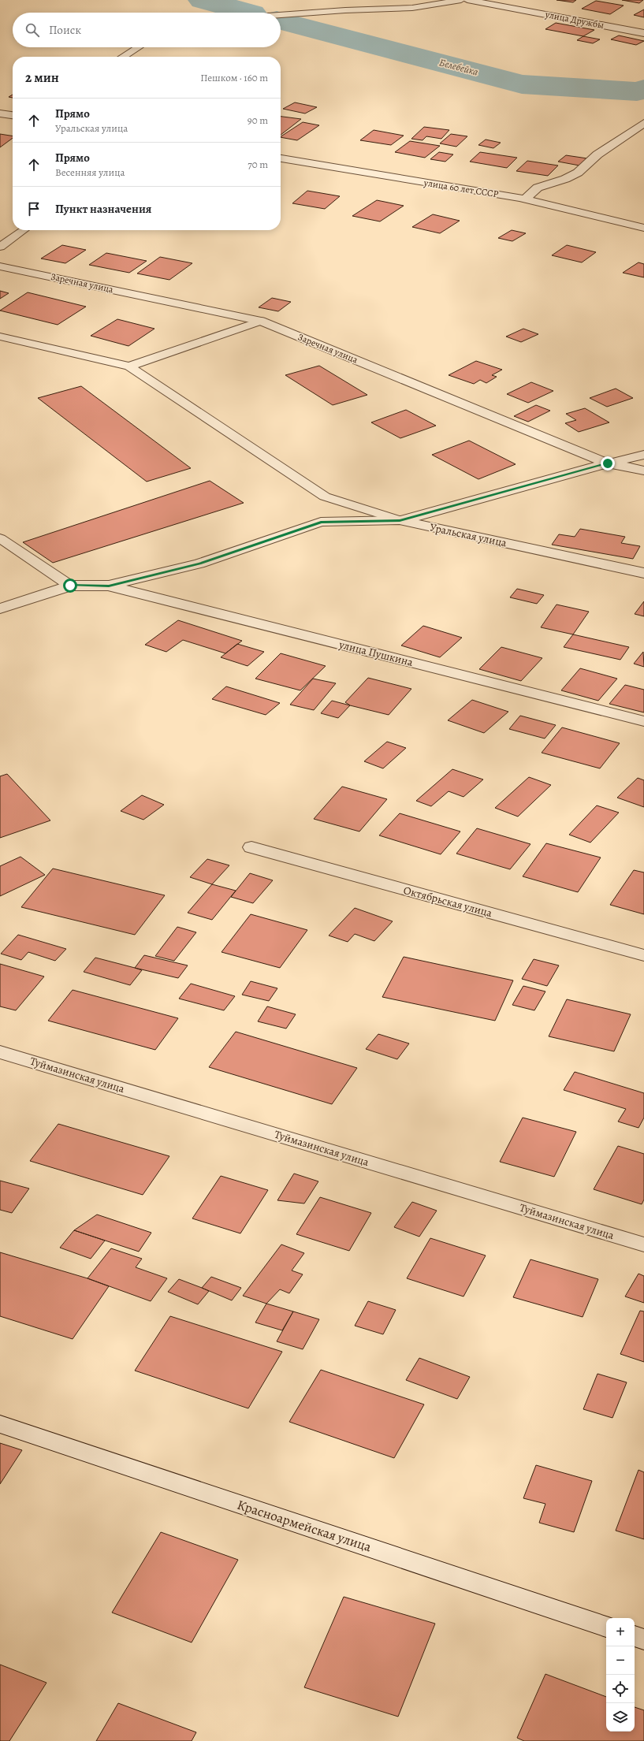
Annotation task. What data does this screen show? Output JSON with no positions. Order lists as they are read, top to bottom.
{
  "streets": {
    "street": [
      "улица Дружбы",
      "улица 60 лет СССР",
      "Заречная улица",
      "Уральская улица",
      "улица Пушкина",
      "Октябрьская улица",
      "Туймазинская улица",
      "Красноармейская улица"
    ]
  },
  "crossings": [
    ["Уральская улица", "улица Пушкина"]
  ],
  "water": ["Белебейка"],
  "page": {
    "search": "Поиск",
    "heading": ["2 мин", "Пешком · 160 m"],
    "list": [
      ["Прямо", "Уральская улица", "90 m"],
      ["Прямо", "Весенняя улица", "70 m"],
      "Пункт назначения"
    ],
    "map_buttons": ["+", "−"]
  }
}
